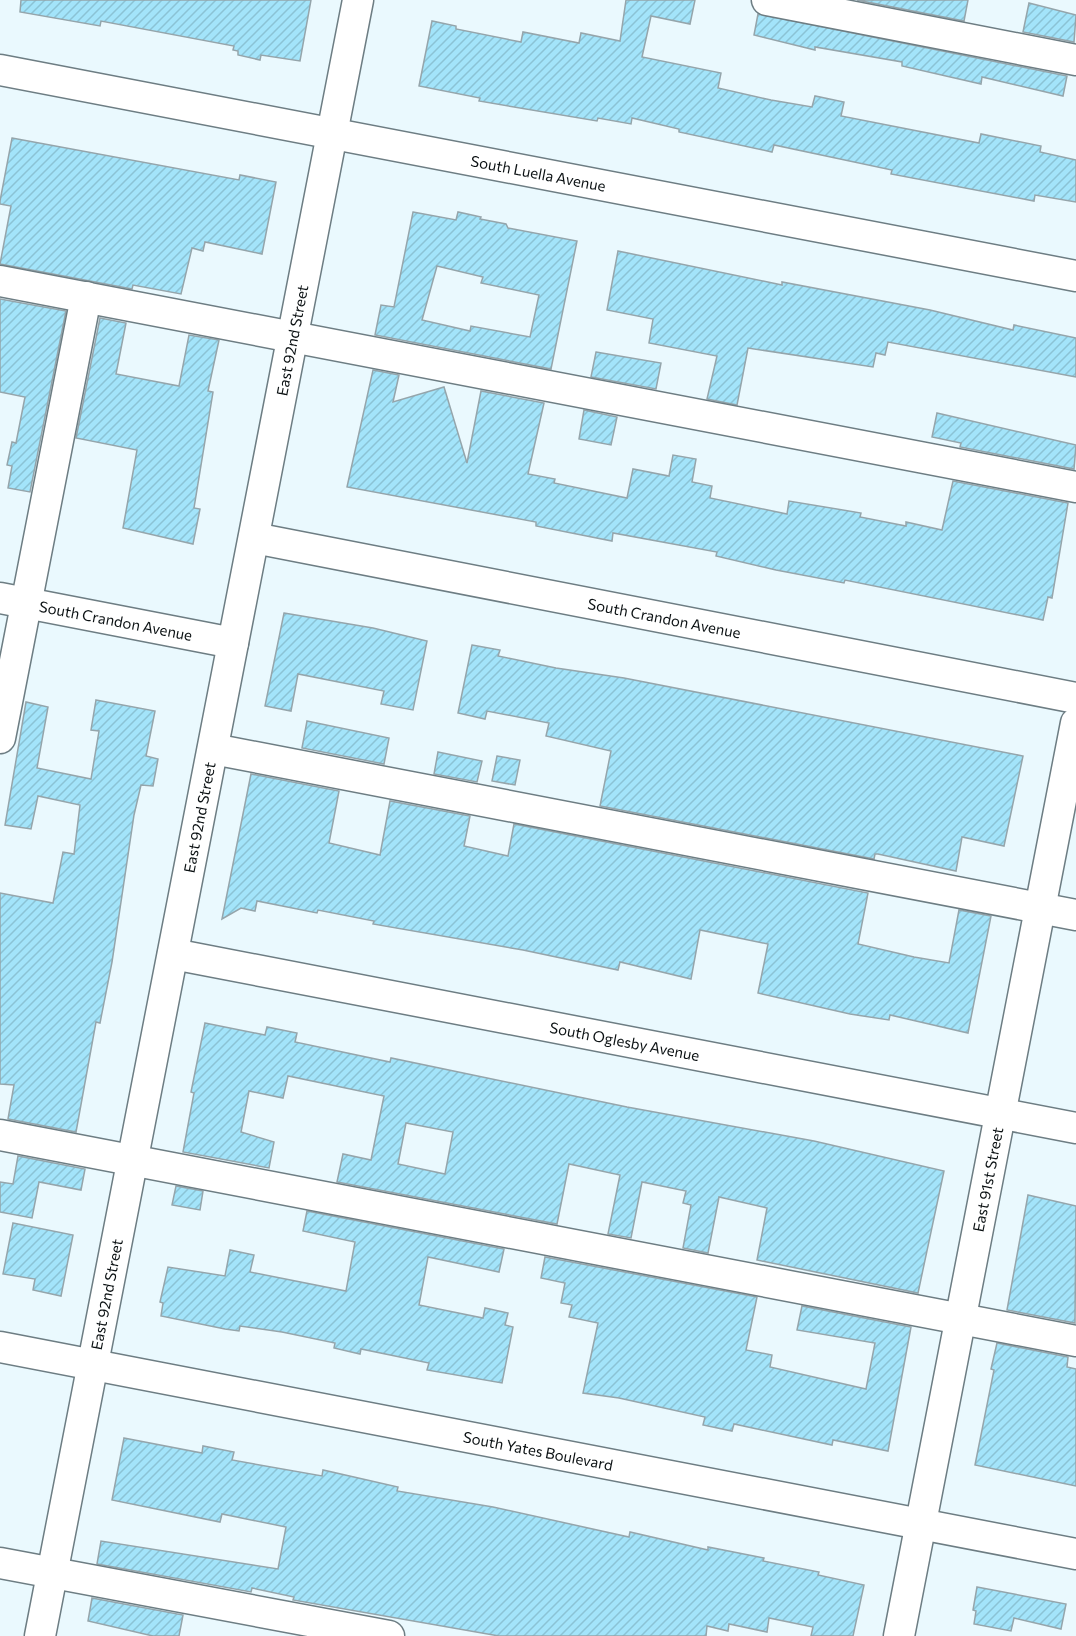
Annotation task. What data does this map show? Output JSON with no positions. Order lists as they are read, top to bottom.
{
  "streets": {
    "street": [
      "South Luella Avenue",
      "East 92nd Street",
      "South Crandon Avenue",
      "South Oglesby Avenue",
      "East 91st Street",
      "South Yates Boulevard"
    ]
  },
  "crossings": [
    ["South Luella Avenue", "East 92nd Street"],
    ["East 92nd Street", "South Crandon Avenue"],
    ["East 92nd Street", "South Oglesby Avenue"],
    ["East 92nd Street", "South Yates Boulevard"],
    ["South Oglesby Avenue", "East 91st Street"],
    ["East 91st Street", "South Yates Boulevard"]
  ]
}
